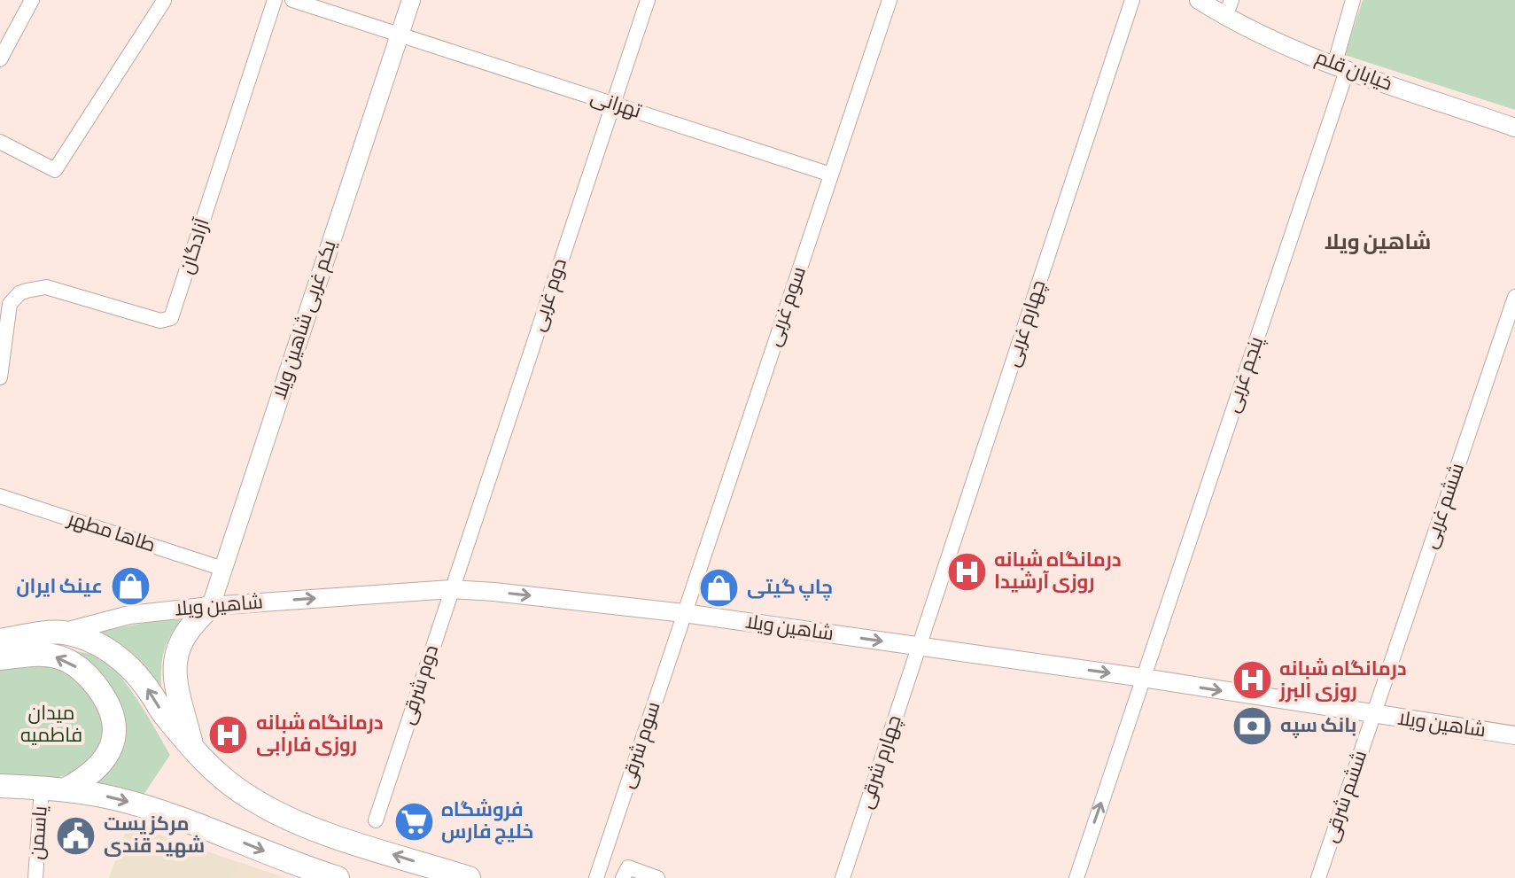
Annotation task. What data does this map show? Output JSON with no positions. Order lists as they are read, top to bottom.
{
  "streets": {
    "street": [
      "خیابان قلم",
      "تهرانی",
      "آزادگان",
      "دوم غربی",
      "سوم غربی",
      "یکم غربی شاهین ویلا",
      "چهارم غربی",
      "پنجم غربی",
      "ششم غربی",
      "طاها مطهر",
      "شاهین ویلا",
      "دوم شرقی",
      "سوم شرقی",
      "چهارم شرقی",
      "ششم شرقی",
      "یاسمن"
    ]
  },
  "crossings": [
    ["خیابان قلم", "پنجم غربی"],
    ["تهرانی", "دوم غربی"],
    ["تهرانی", "سوم غربی"],
    ["تهرانی", "یکم غربی شاهین ویلا"],
    ["دوم غربی", "شاهین ویلا"],
    ["دوم غربی", "دوم شرقی"],
    ["سوم غربی", "شاهین ویلا"],
    ["سوم غربی", "سوم شرقی"],
    ["یکم غربی شاهین ویلا", "طاها مطهر"],
    ["یکم غربی شاهین ویلا", "شاهین ویلا"],
    ["چهارم غربی", "شاهین ویلا"],
    ["چهارم غربی", "چهارم شرقی"],
    ["پنجم غربی", "شاهین ویلا"],
    ["ششم غربی", "شاهین ویلا"],
    ["ششم غربی", "ششم شرقی"],
    ["شاهین ویلا", "دوم شرقی"],
    ["شاهین ویلا", "سوم شرقی"],
    ["شاهین ویلا", "چهارم شرقی"],
    ["شاهین ویلا", "ششم شرقی"]
  ],
  "one_way": ["شاهین ویلا"],
  "districts": ["شاهین ویلا"],
  "parks": ["میدان فاطمیه"],
  "places": {
    "hospital": ["درمانگاه شبانه روزی آرشیدا", "درمانگاه شبانه روزی البرز", "درمانگاه شبانه روزی فارابی"],
    "shop": ["عینک ایران", "چاپ گیتی"],
    "bank": ["بانک سپه"],
    "supermarket": ["فروشگاه خلیج فارس"],
    "public building": ["مرکز پست شهید قندی"]
  }
}
